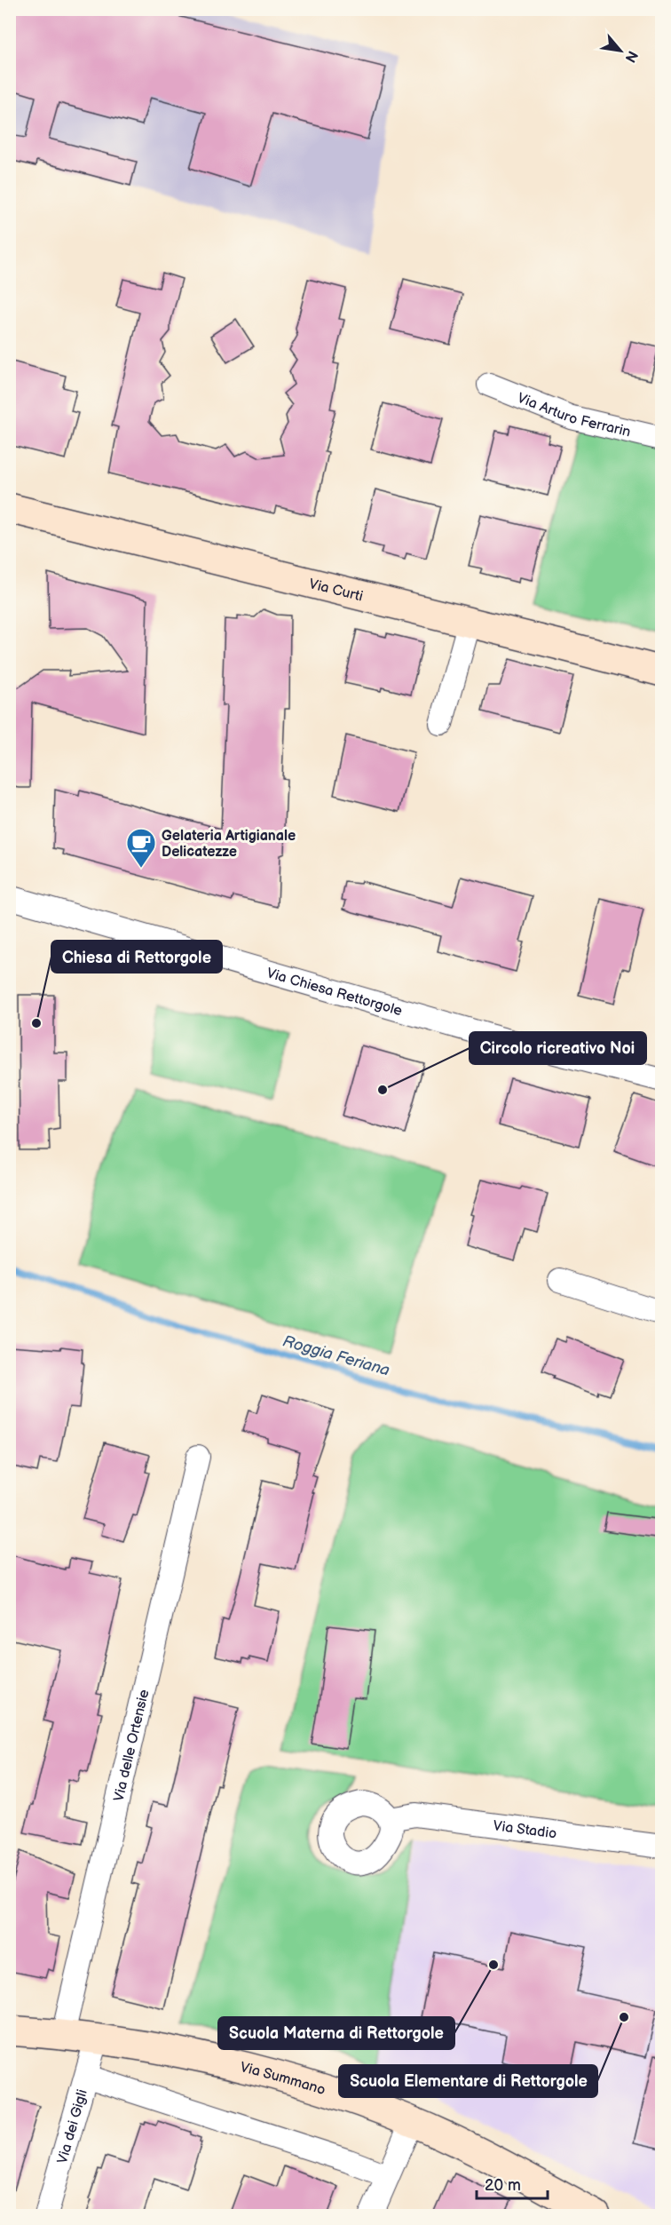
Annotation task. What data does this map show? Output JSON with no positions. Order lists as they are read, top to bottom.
{
  "streets": {
    "street": [
      "Via Arturo Ferrarin",
      "Via Curti",
      "Via Chiesa Rettorgole",
      "Via delle Ortensie",
      "Via Stadio",
      "Via Summano",
      "Via dei Gigli"
    ]
  },
  "crossings": [
    ["Via delle Ortensie", "Via Summano"],
    ["Via Summano", "Via dei Gigli"]
  ],
  "water": ["Roggia Feriana"],
  "places": {
    "cafe": ["Gelateria Artigianale Delicatezze"],
    "other": [
      "Chiesa di Rettorgole",
      "Circolo ricreativo Noi",
      "Scuola Materna di Rettorgole",
      "Scuola Elementare di Rettorgole"
    ]
  },
  "scale_bar": "20 m",
  "north": "bottom right"
}
